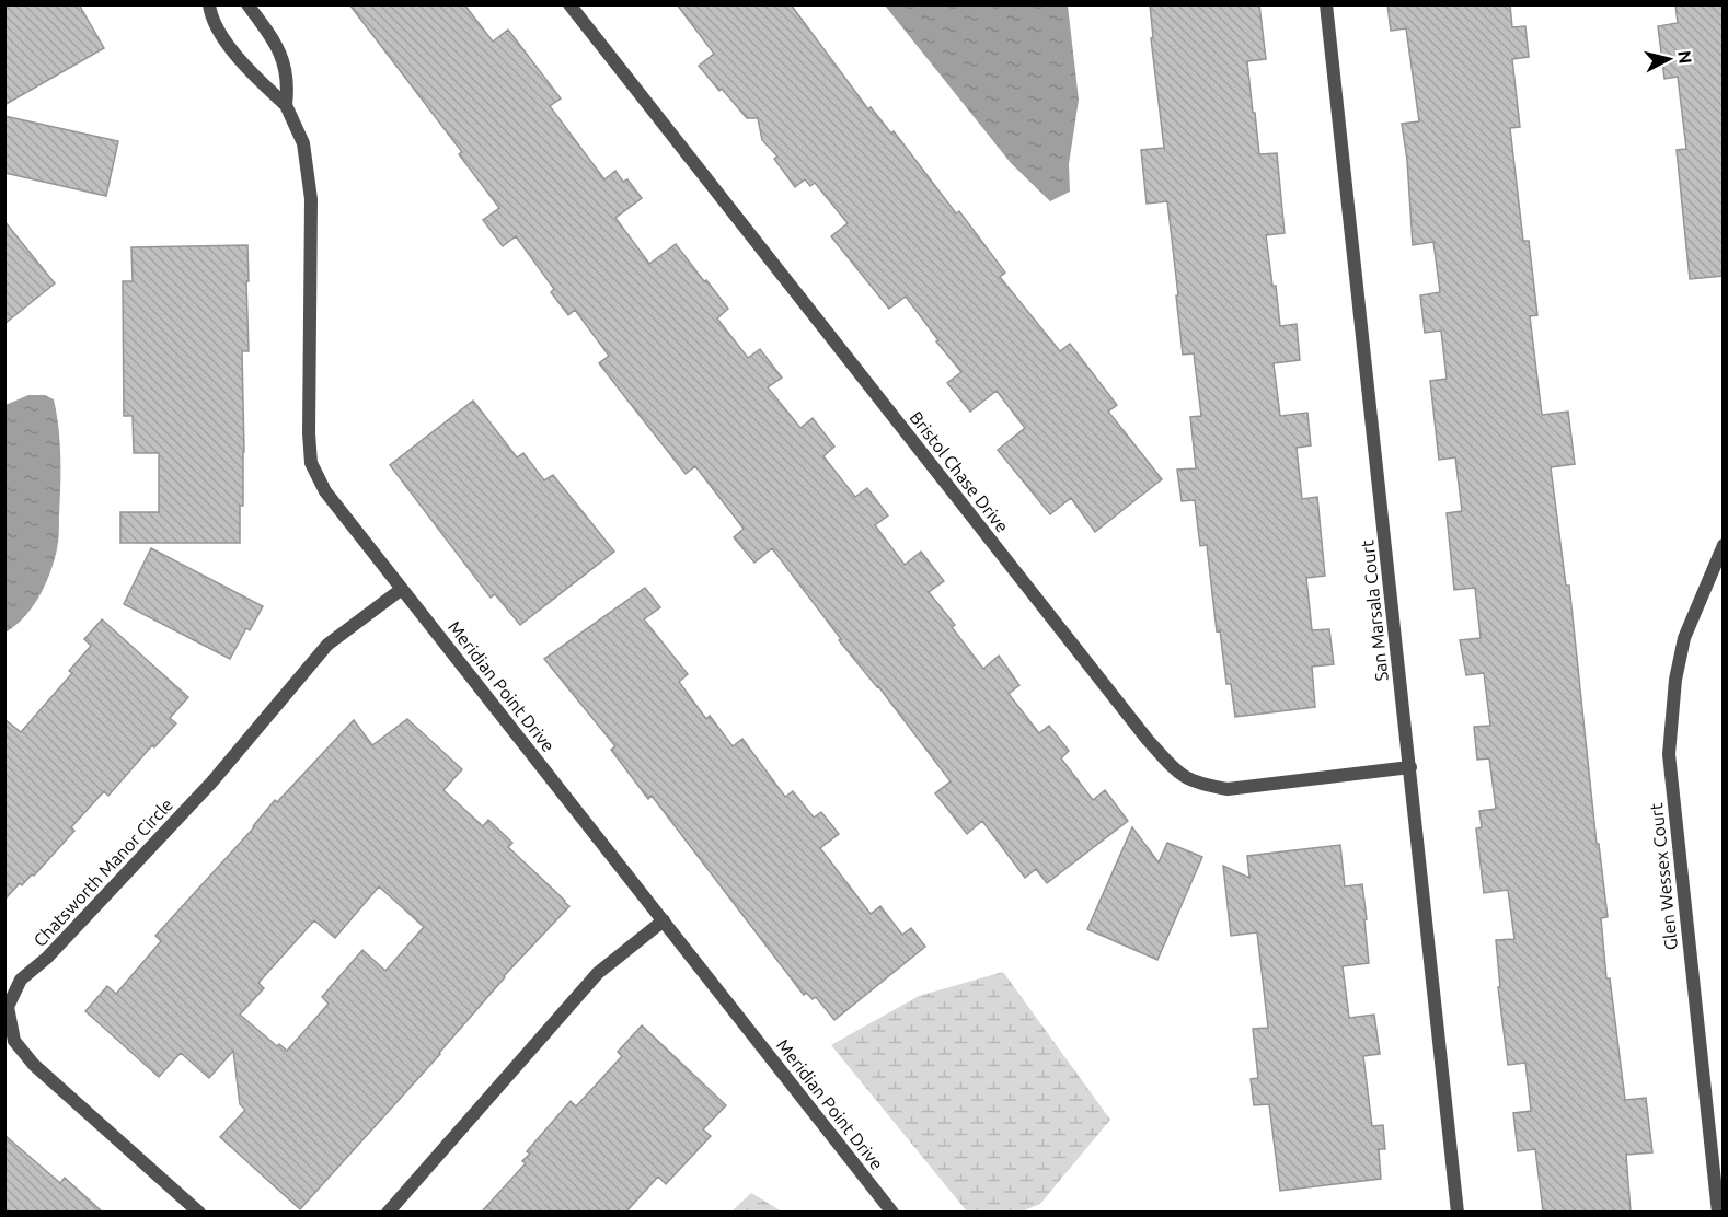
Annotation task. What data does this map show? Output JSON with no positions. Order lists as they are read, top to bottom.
{
  "streets": {
    "street": [
      "Bristol Chase Drive",
      "San Marsala Court",
      "Meridian Point Drive",
      "Chatsworth Manor Circle",
      "Glen Wessex Court"
    ]
  },
  "crossings": [
    ["Bristol Chase Drive", "San Marsala Court"],
    ["Meridian Point Drive", "Chatsworth Manor Circle"]
  ],
  "north": "right"
}
